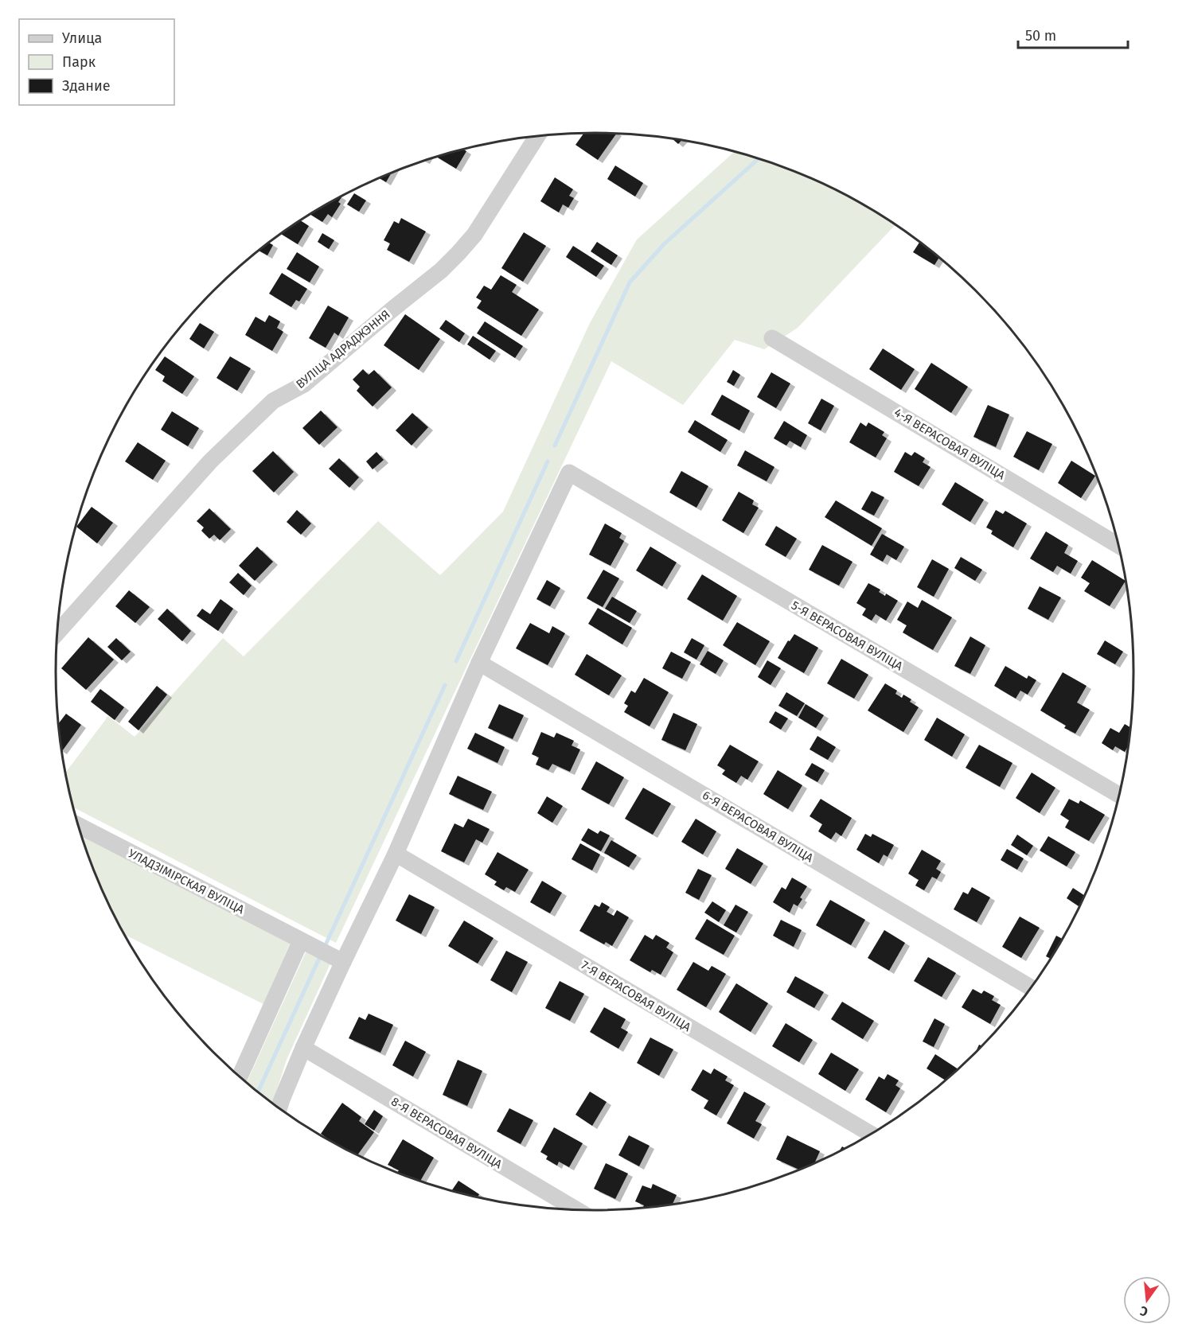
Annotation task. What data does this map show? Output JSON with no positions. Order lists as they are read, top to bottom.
{
  "streets": {
    "street": [
      "ВУЛІЦА АДРАДЖЭННЯ",
      "4-Я ВЕРАСОВАЯ ВУЛІЦА",
      "5-Я ВЕРАСОВАЯ ВУЛІЦА",
      "6-Я ВЕРАСОВАЯ ВУЛІЦА",
      "УЛАДЗІМІРСКАЯ ВУЛІЦА",
      "7-Я ВЕРАСОВАЯ ВУЛІЦА",
      "8-Я ВЕРАСОВАЯ ВУЛІЦА"
    ]
  },
  "crossings": [
    ["5-Я ВЕРАСОВАЯ ВУЛІЦА", "6-Я ВЕРАСОВАЯ ВУЛІЦА"]
  ],
  "legend": ["Улица", "Парк", "Здание"],
  "scale_bar": "50 m",
  "north": "bottom"
}
